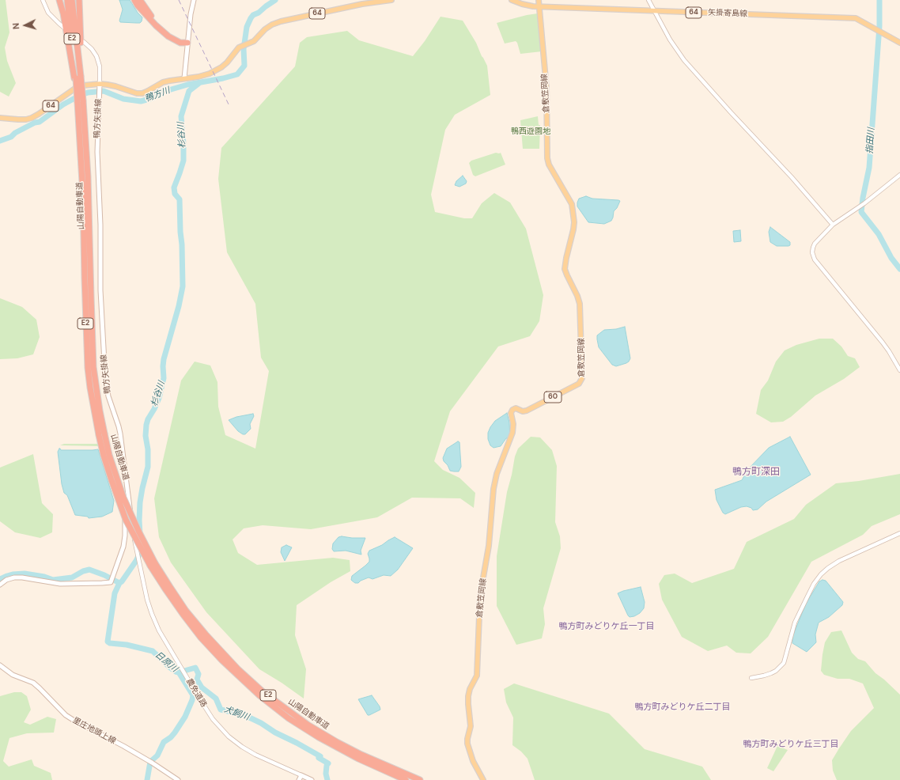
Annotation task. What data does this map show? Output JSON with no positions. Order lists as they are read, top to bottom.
{
  "streets": {
    "highway": ["E2", "山陽自動車道"],
    "main road": [
      "64",
      "矢掛寄島線",
      "倉敷笠岡線",
      "鴨方矢掛線",
      "60",
      "里庄地頭上線"
    ],
    "street": ["農免道路"]
  },
  "crossings": [
    ["64", "鴨方矢掛線"],
    ["矢掛寄島線", "倉敷笠岡線"],
    ["鴨方矢掛線", "農免道路"]
  ],
  "districts": [
    "鴨方町深田",
    "鴨方町みどりケ丘一丁目",
    "鴨方町みどりケ丘二丁目",
    "鴨方町みどりケ丘三丁目"
  ],
  "water": [
    "鴨方川",
    "杉谷川",
    "指田川",
    "日原川",
    "犬飼川"
  ],
  "parks": ["鴨西遊園地"],
  "north": "left"
}
